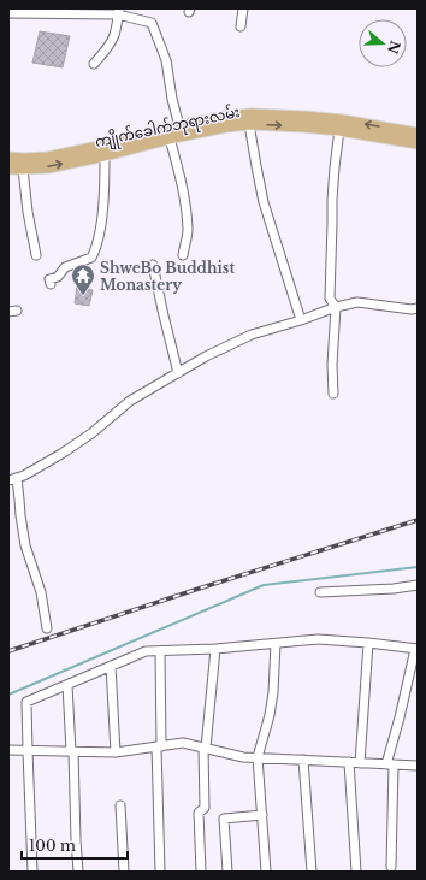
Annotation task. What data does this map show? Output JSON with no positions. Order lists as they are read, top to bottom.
{
  "streets": {
    "main road": ["ကျိုက်ခေါက်ဘုရားလမ်း"]
  },
  "places": {
    "temple": ["ShweBo Buddhist Monastery"]
  },
  "scale_bar": "100 m",
  "north": "right"
}
